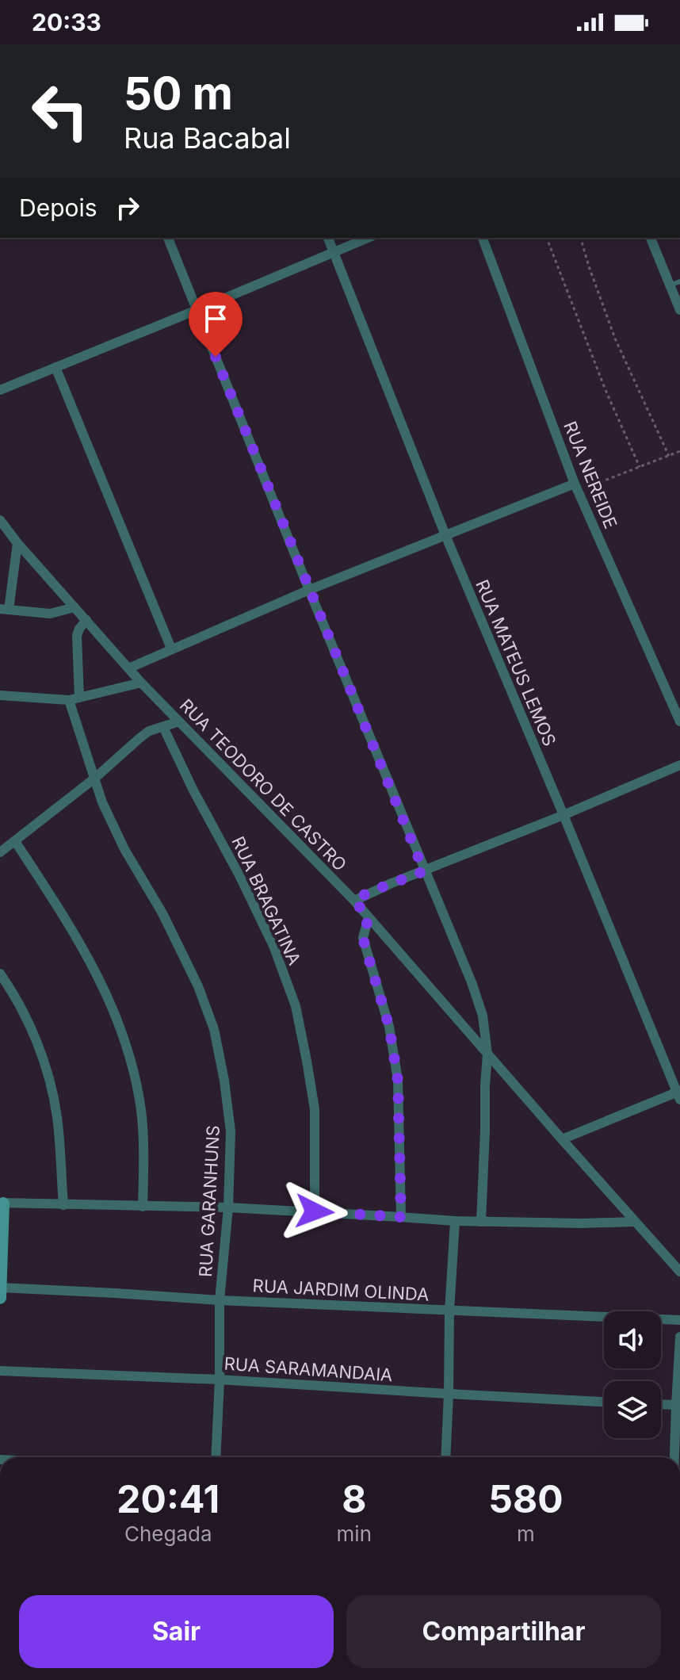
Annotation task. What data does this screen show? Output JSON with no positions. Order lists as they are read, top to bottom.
{
  "streets": {
    "street": [
      "RUA NEREIDE",
      "RUA MATEUS LEMOS",
      "RUA TEODORO DE CASTRO",
      "RUA BRAGATINA",
      "RUA GARANHUNS",
      "RUA JARDIM OLINDA",
      "RUA SARAMANDAIA"
    ]
  },
  "crossings": [
    ["RUA TEODORO DE CASTRO", "RUA GARANHUNS"],
    ["RUA GARANHUNS", "RUA JARDIM OLINDA"],
    ["RUA GARANHUNS", "RUA SARAMANDAIA"]
  ],
  "page": {
    "status": "20:33",
    "turn": ["50 m", "Rua Bacabal"],
    "then": "Depois",
    "eta": [
      "20:41",
      "Chegada",
      "8",
      "min",
      "580",
      "m"
    ],
    "buttons": ["Sair", "Compartilhar"]
  }
}
